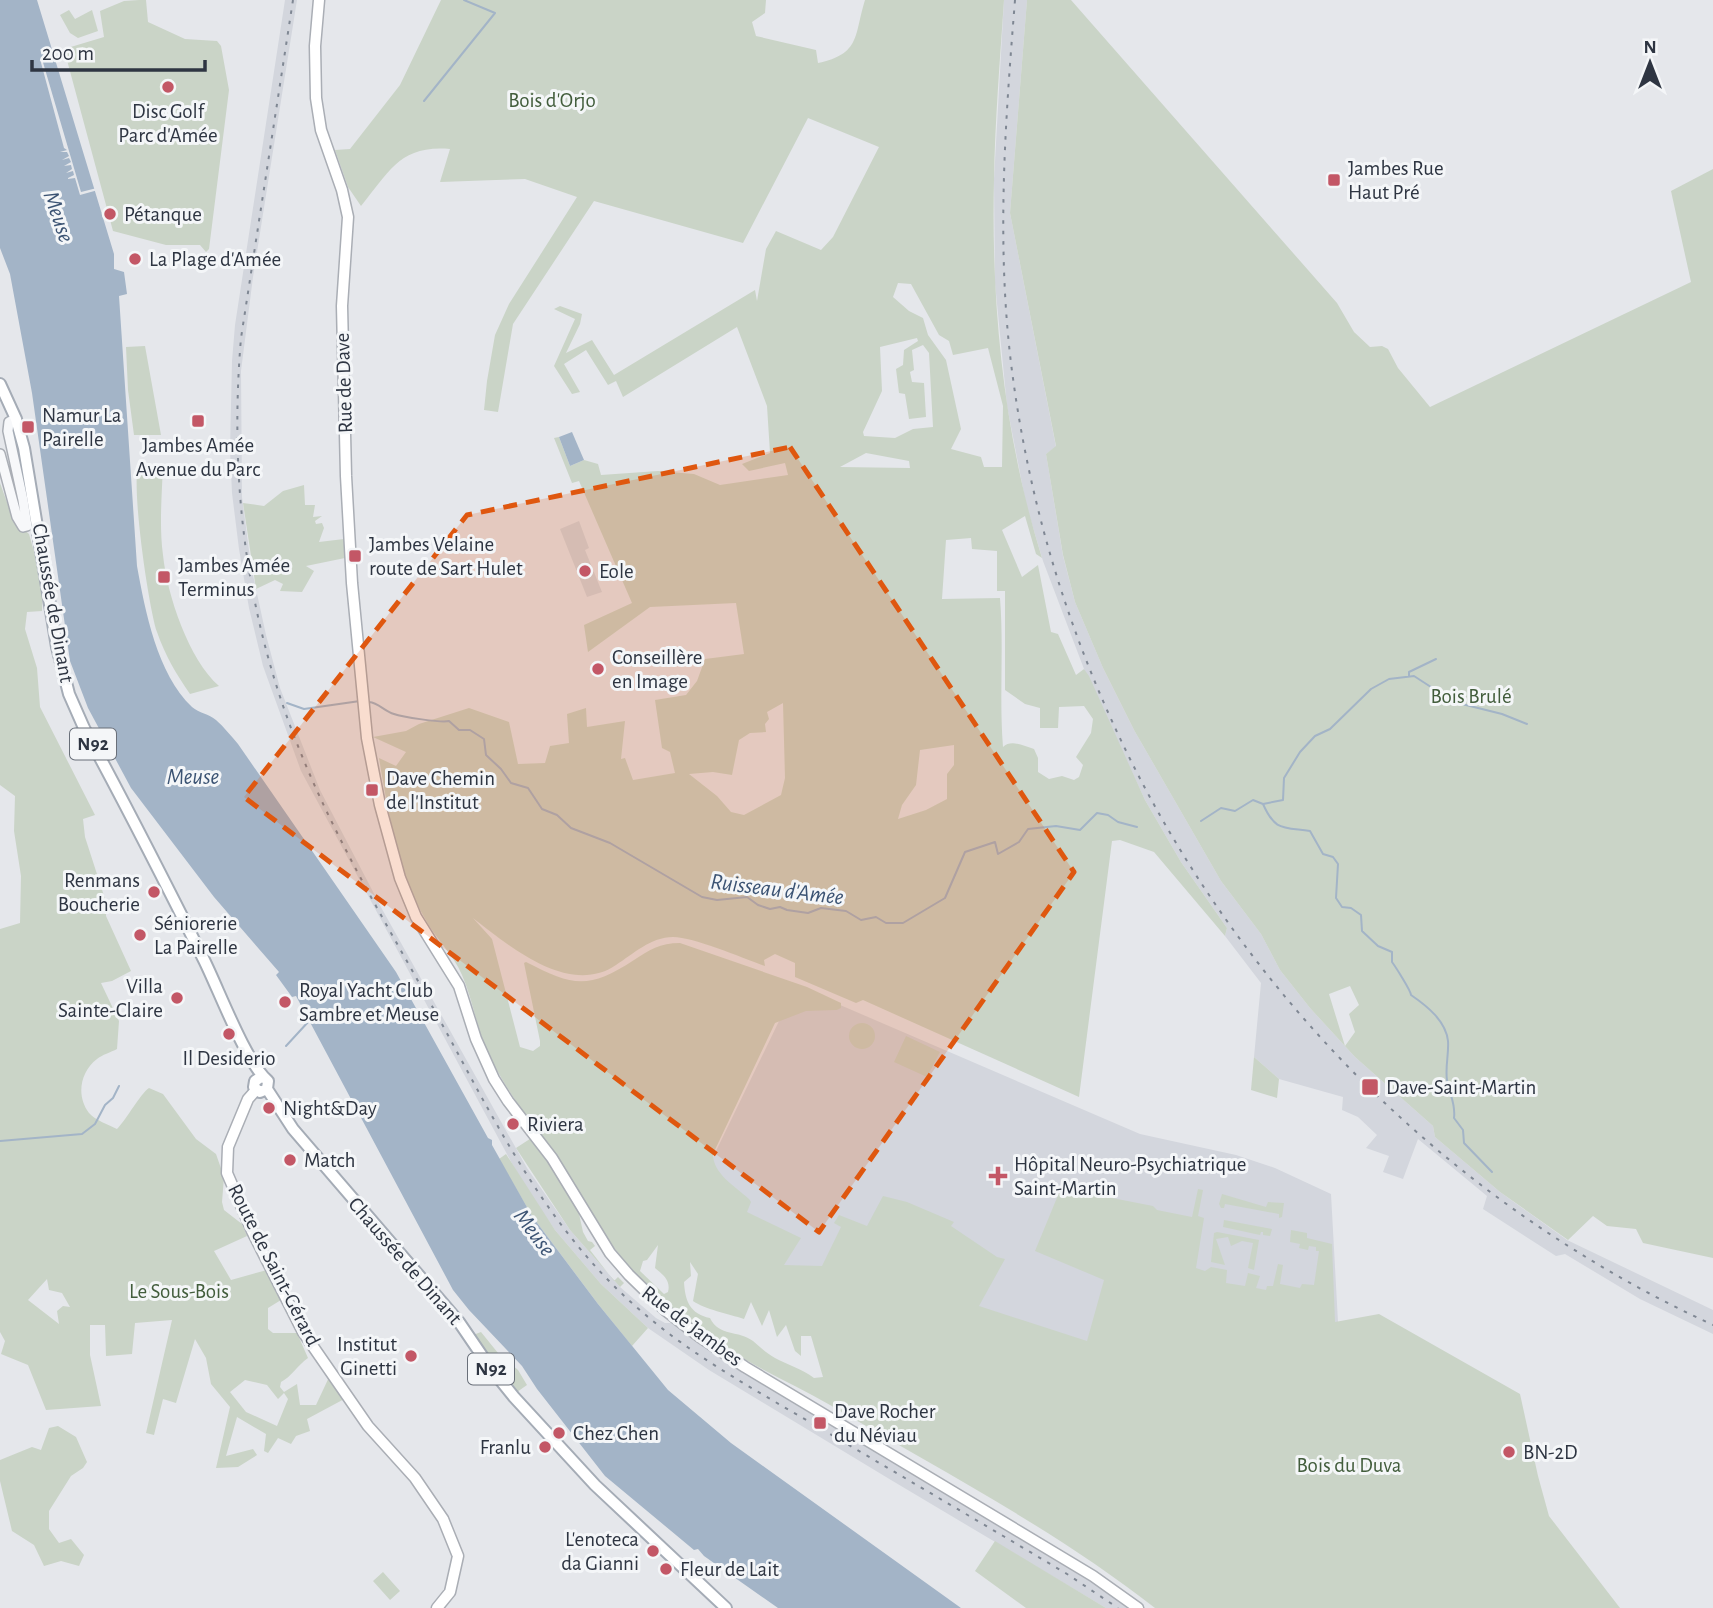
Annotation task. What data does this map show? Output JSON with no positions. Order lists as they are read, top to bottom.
{
  "streets": {
    "main road": [
      "Rue de Dave",
      "Chaussée de Dinant",
      "N92",
      "Route de Saint-Gérard",
      "Rue de Jambes"
    ]
  },
  "crossings": [
    ["Rue de Dave", "Rue de Jambes"],
    ["Chaussée de Dinant", "Route de Saint-Gérard"]
  ],
  "water": ["Meuse", "Ruisseau d'Amée"],
  "parks": [
    "Bois d'Orjo",
    "Bois Brulé",
    "Le Sous-Bois",
    "Bois du Duva"
  ],
  "places": {
    "other": [
      "Disc Golf Parc d'Amée",
      "Pétanque",
      "La Plage d'Amée",
      "Eole",
      "Conseillère en Image",
      "Renmans Boucherie",
      "Séniorerie La Pairelle",
      "Villa Sainte-Claire",
      "Royal Yacht Club Sambre et Meuse",
      "Il Desiderio",
      "Night&Day",
      "Riviera",
      "Match",
      "Institut Ginetti",
      "Chez Chen",
      "Franlu",
      "BN-2D",
      "L'enoteca da Gianni",
      "Fleur de Lait"
    ],
    "transit": [
      "Jambes Rue Haut Pré",
      "Jambes Amée Avenue du Parc",
      "Namur La Pairelle",
      "Jambes Velaine route de Sart Hulet",
      "Jambes Amée Terminus",
      "Dave Chemin de l'Institut",
      "Dave-Saint-Martin",
      "Dave Rocher du Néviau"
    ],
    "health": ["Hôpital Neuro-Psychiatrique Saint-Martin"]
  },
  "scale_bar": "200 m",
  "north": "top"
}
